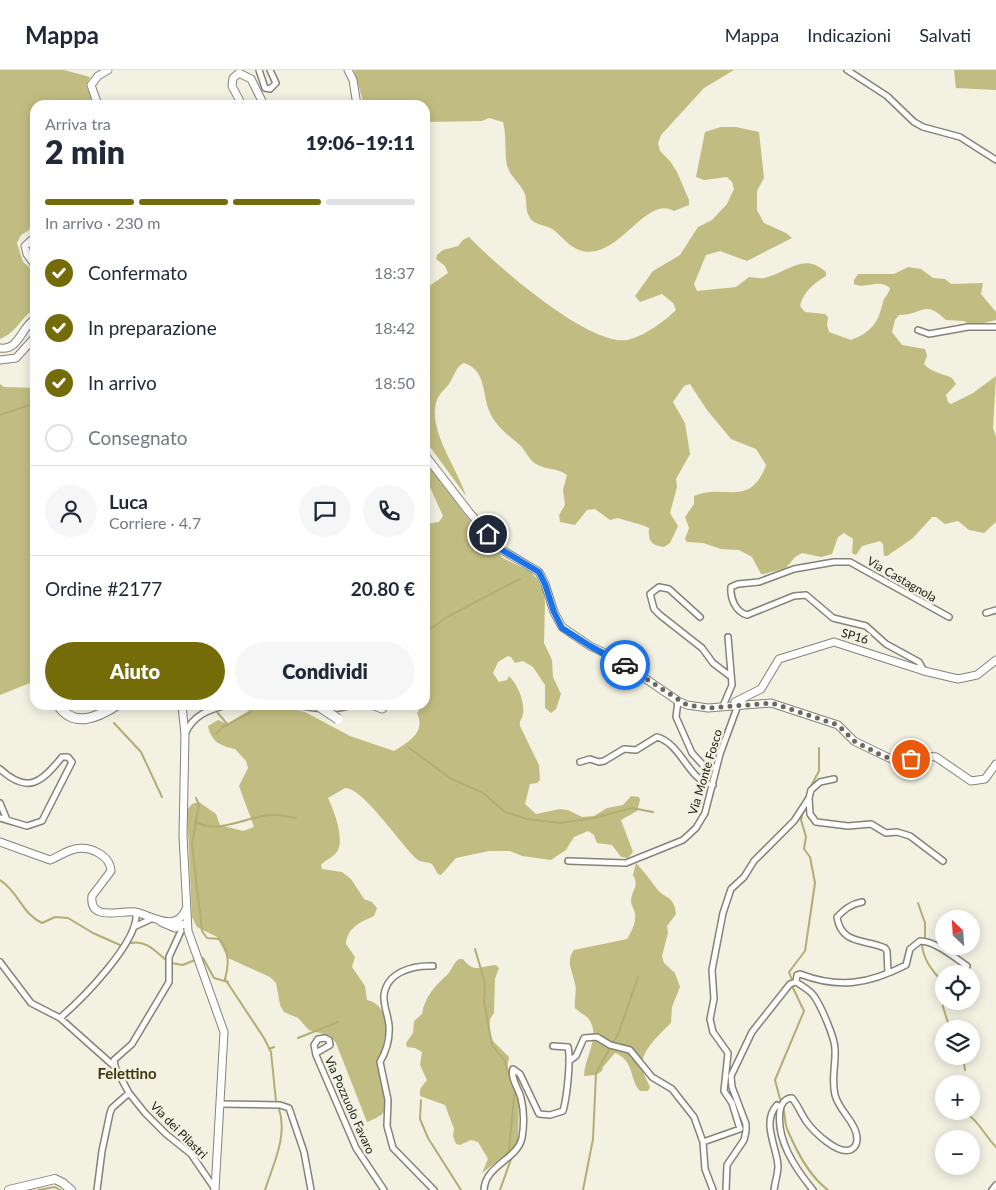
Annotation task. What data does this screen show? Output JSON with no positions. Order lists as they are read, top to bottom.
{
  "streets": {
    "street": [
      "Via Castagnola",
      "SP16",
      "Via Monte Fosco",
      "Via Pozzuolo Favaro",
      "Via dei Pilastri"
    ]
  },
  "crossings": [
    ["Via Castagnola", "SP16"]
  ],
  "districts": ["Felettino"],
  "north": "top left",
  "page": {
    "header": "Mappa",
    "nav": ["Mappa", "Indicazioni", "Salvati"],
    "heading": ["2 min", "Arriva tra", "19:06–19:11"],
    "panel": [
      "Luca",
      "Corriere · 4.7",
      "Ordine #2177",
      "20.80 €"
    ],
    "bar": "In arrivo · 230 m",
    "list": [
      ["Confermato", "18:37"],
      ["In preparazione", "18:42"],
      ["In arrivo", "18:50"],
      "Consegnato"
    ],
    "buttons": ["Aiuto", "Condividi"],
    "map_buttons": ["+", "−"]
  }
}
